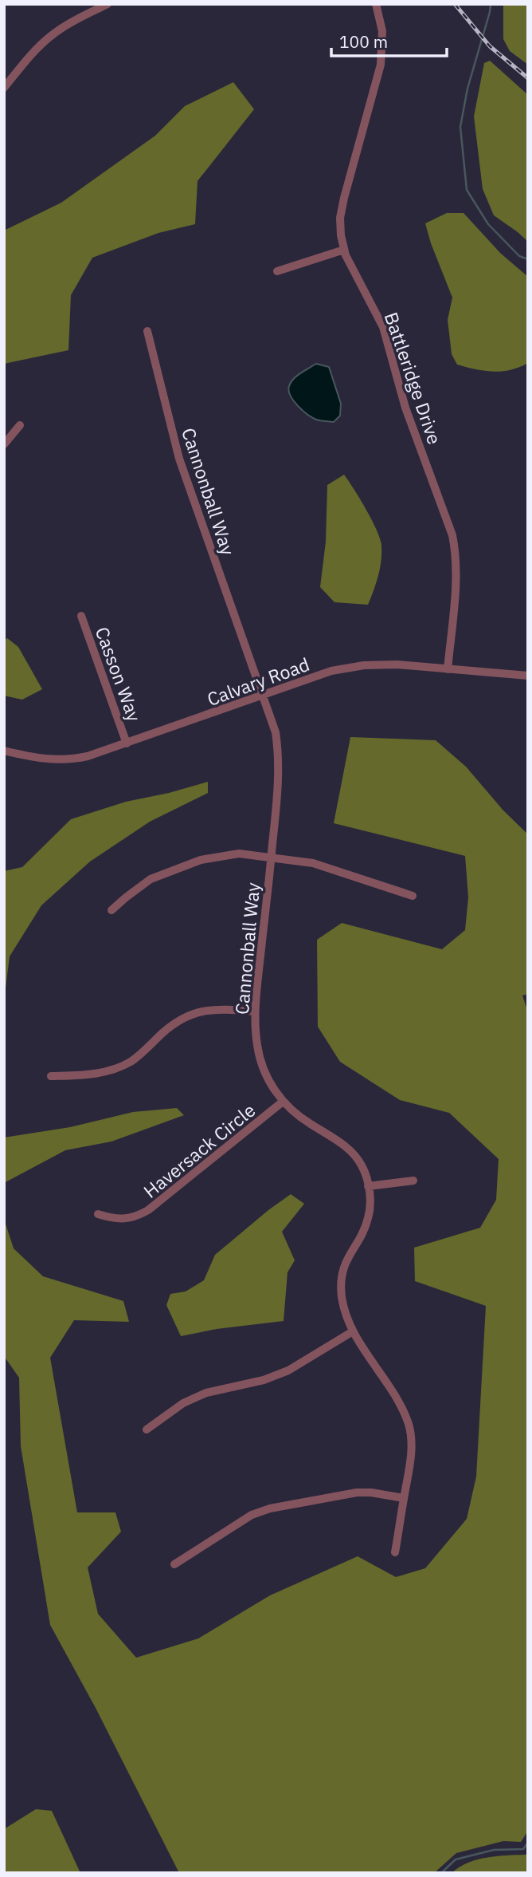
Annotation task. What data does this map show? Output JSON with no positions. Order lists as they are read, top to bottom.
{
  "streets": {
    "street": [
      "Battleridge Drive",
      "Cannonball Way",
      "Casson Way",
      "Calvary Road",
      "Haversack Circle"
    ]
  },
  "crossings": [
    ["Battleridge Drive", "Calvary Road"],
    ["Cannonball Way", "Calvary Road"],
    ["Cannonball Way", "Haversack Circle"],
    ["Casson Way", "Calvary Road"]
  ],
  "scale_bar": "100 m"
}
